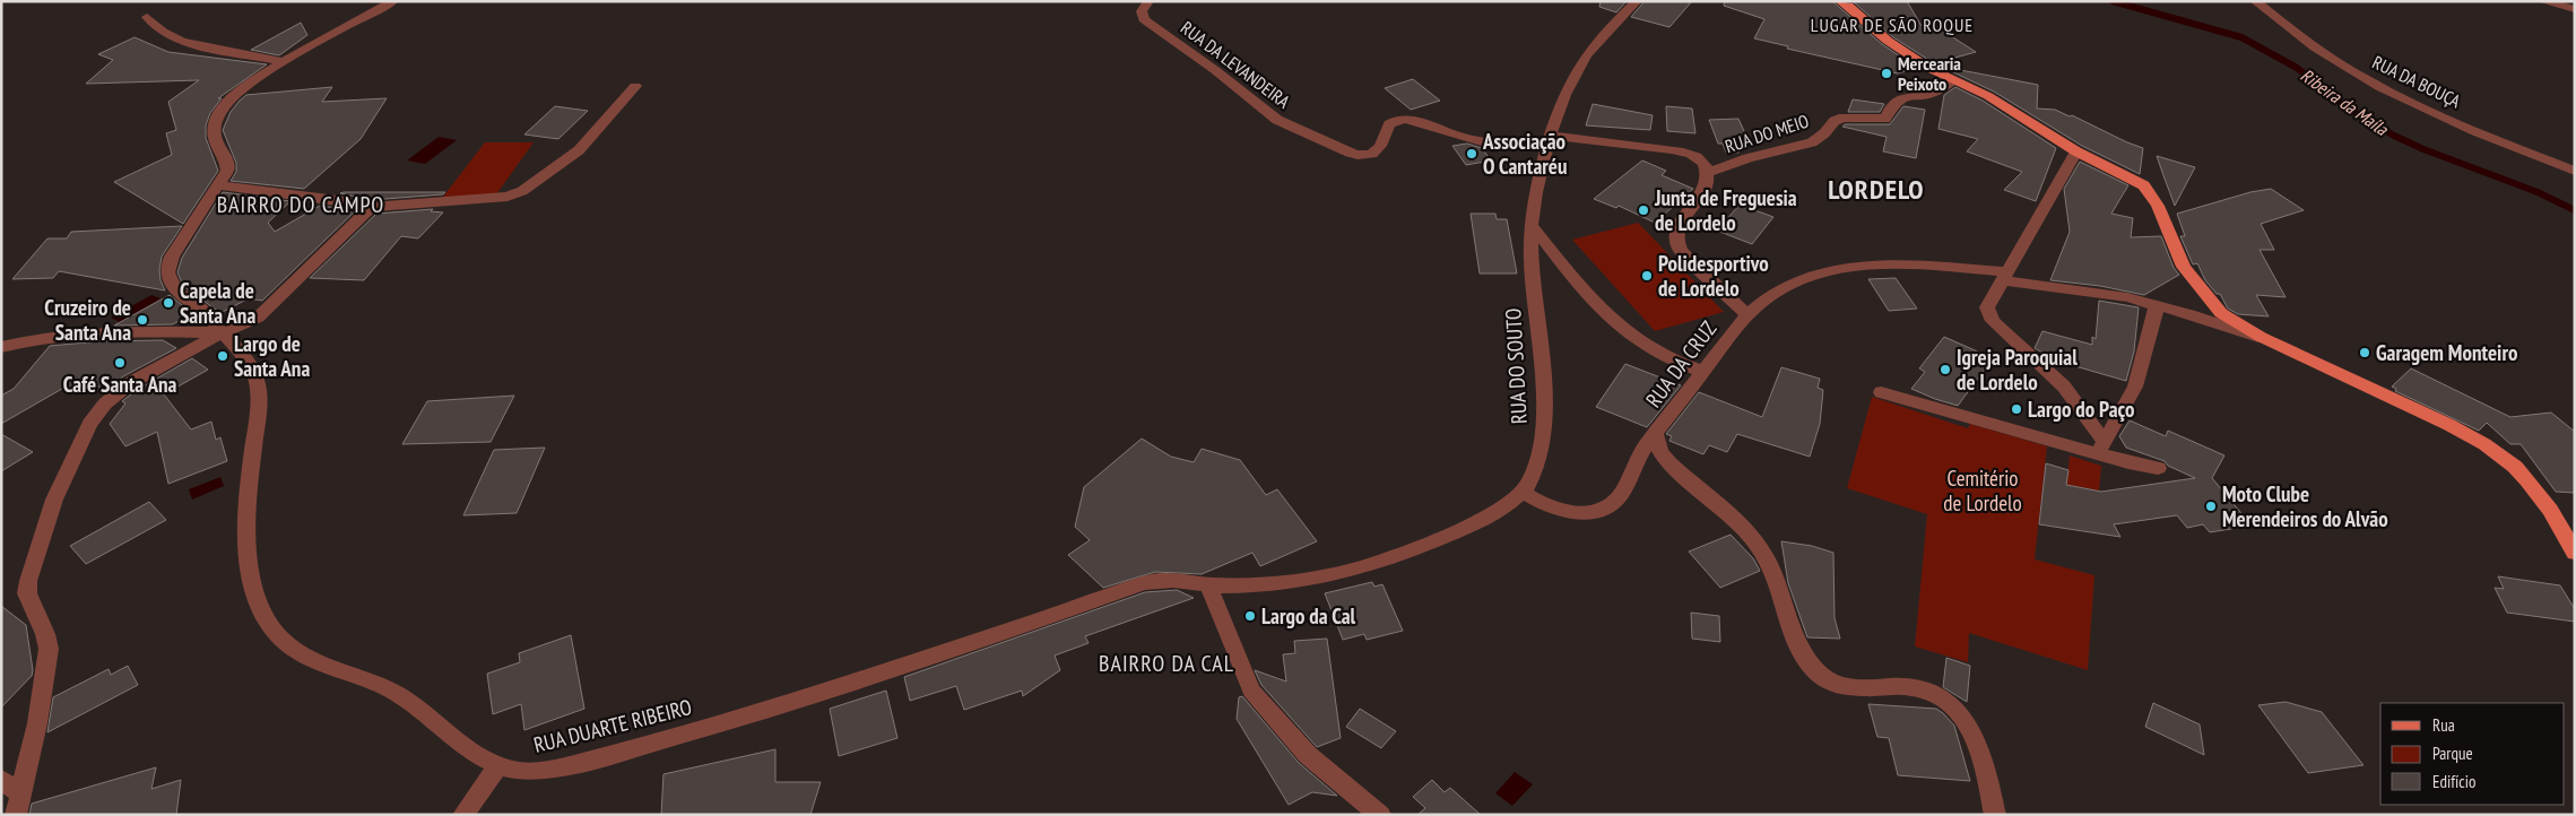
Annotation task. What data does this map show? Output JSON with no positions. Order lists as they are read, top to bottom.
{
  "streets": {
    "street": [
      "RUA DA LEVANDEIRA",
      "RUA DA BOUÇA",
      "RUA DO MEIO",
      "RUA DA CRUZ",
      "RUA DO SOUTO",
      "RUA DUARTE RIBEIRO"
    ]
  },
  "crossings": [
    ["RUA DA LEVANDEIRA", "RUA DO SOUTO"],
    ["RUA DA CRUZ", "RUA DO SOUTO"],
    ["RUA DO SOUTO", "RUA DUARTE RIBEIRO"]
  ],
  "districts": [
    "LUGAR DE SÃO ROQUE",
    "LORDELO",
    "BAIRRO DO CAMPO",
    "BAIRRO DA CAL"
  ],
  "water": ["Ribeira da Maíla"],
  "parks": ["Cemitério de Lordelo"],
  "places": [
    "Mercearia Peixoto",
    "Associação O Cantaréu",
    "Junta de Freguesia de Lordelo",
    "Polidesportivo de Lordelo",
    "Capela de Santa Ana",
    "Cruzeiro de Santa Ana",
    "Garagem Monteiro",
    "Largo de Santa Ana",
    "Café Santa Ana",
    "Igreja Paroquial de Lordelo",
    "Largo do Paço",
    "Moto Clube Merendeiros do Alvão",
    "Largo da Cal"
  ],
  "legend": ["Rua", "Parque", "Edifício"]
}
